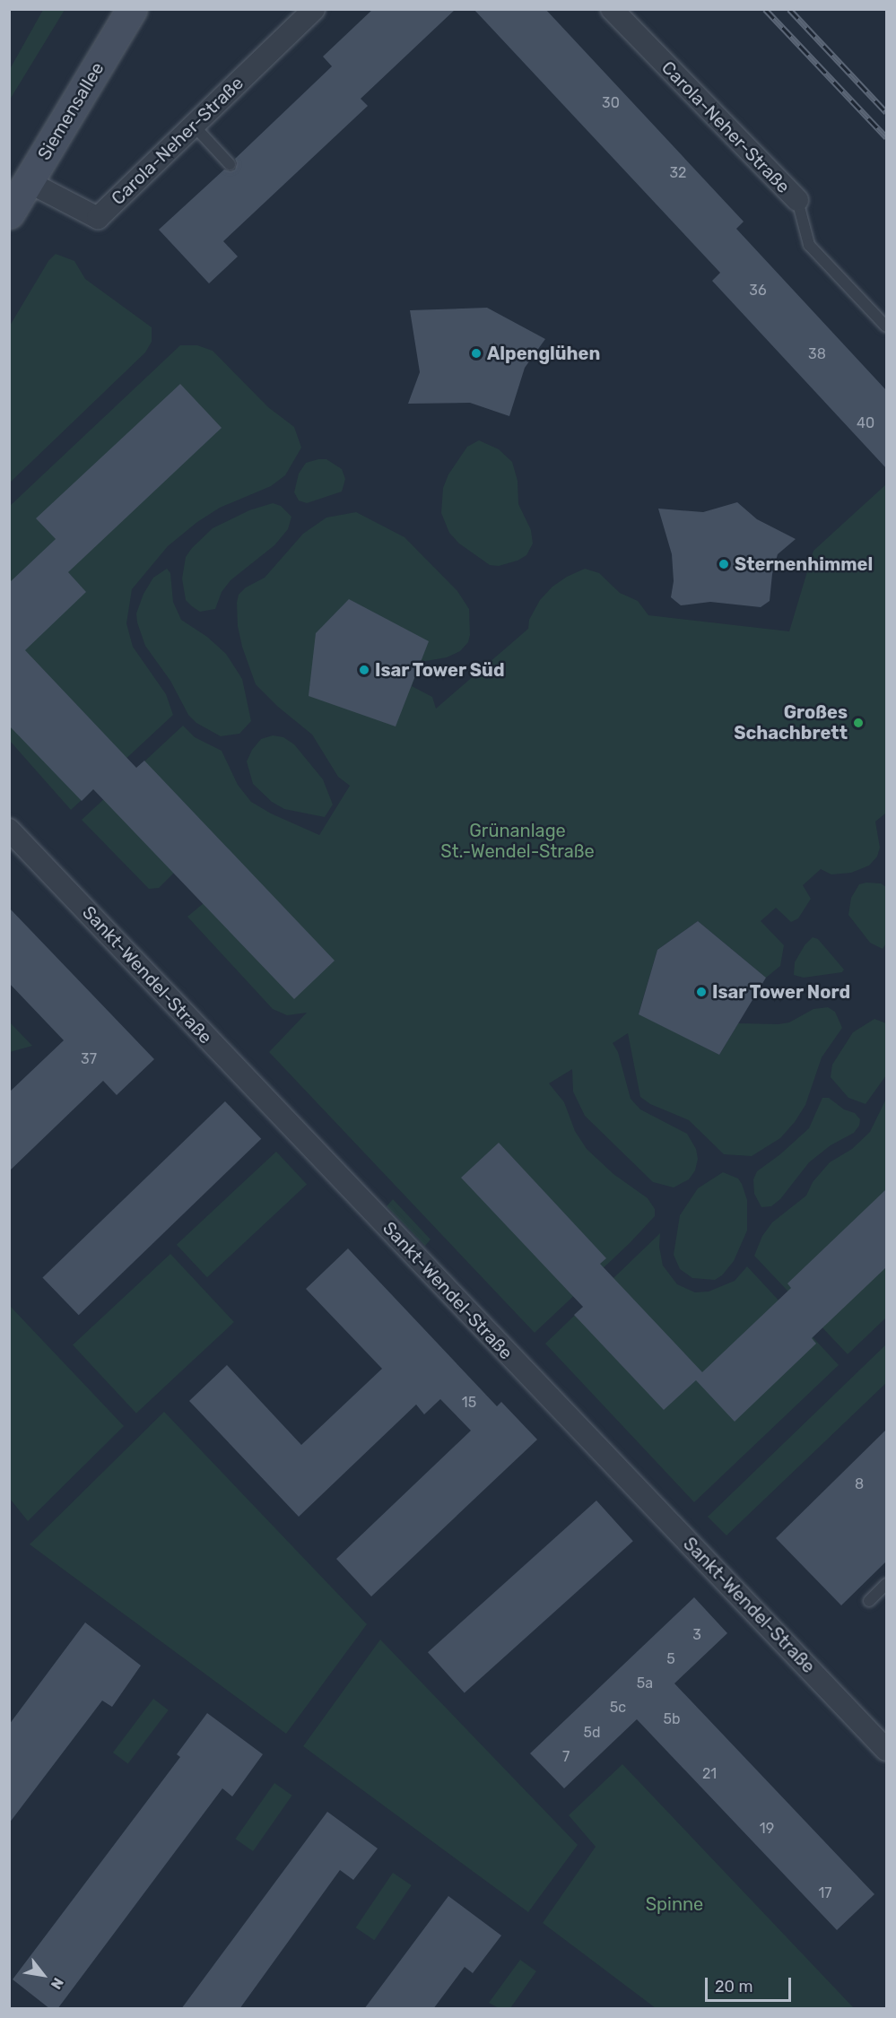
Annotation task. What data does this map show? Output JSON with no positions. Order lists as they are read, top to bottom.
{
  "streets": {
    "main road": ["Siemensallee"],
    "street": ["Carola-Neher-Straße", "Sankt-Wendel-Straße"]
  },
  "crossings": [
    ["Siemensallee", "Carola-Neher-Straße"]
  ],
  "parks": ["Grünanlage St.-Wendel-Straße", "Spinne"],
  "places": [
    "Alpenglühen",
    "Sternenhimmel",
    "Isar Tower Süd",
    "Großes Schachbrett",
    "Isar Tower Nord"
  ],
  "house_numbers": [
    "30",
    "32",
    "36",
    "38",
    "40",
    "37",
    "15",
    "8",
    "3",
    "5",
    "5a",
    "5c",
    "5b",
    "5d",
    "7",
    "21",
    "19",
    "17"
  ],
  "scale_bar": "20 m",
  "north": "bottom right"
}
